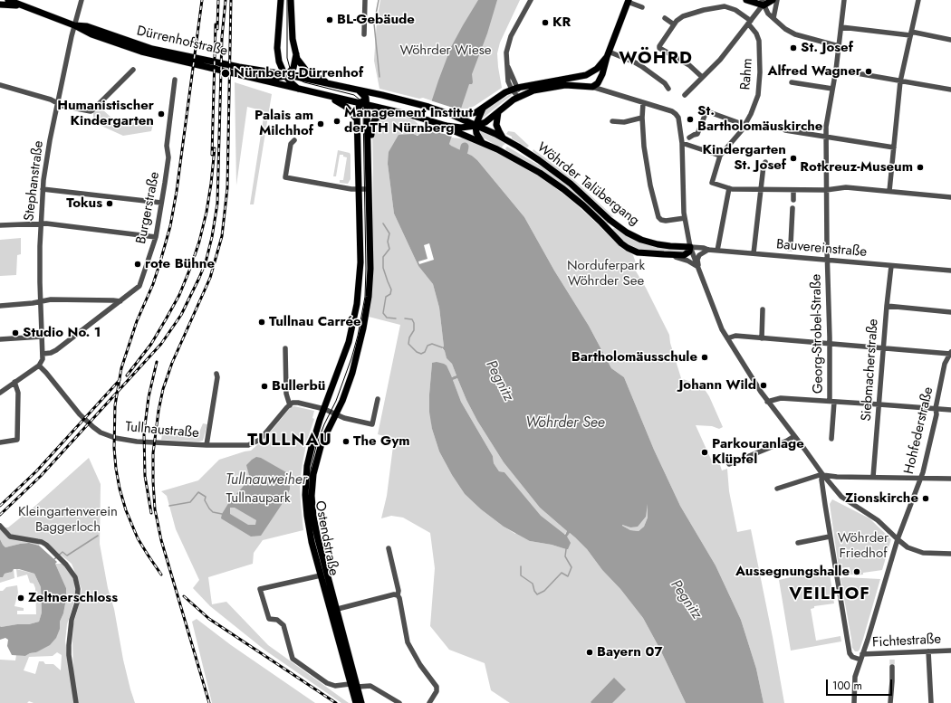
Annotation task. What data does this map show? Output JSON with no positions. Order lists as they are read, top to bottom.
{
  "streets": {
    "main road": ["Dürrenhofstraße", "Wöhrder Talübergang", "Ostendstraße"],
    "street": [
      "Rahm",
      "Stephanstraße",
      "Burgerstraße",
      "Bauvereinstraße",
      "Georg-Strobel-Straße",
      "Siebmacherstraße",
      "Tullnaustraße",
      "Hohfederstraße",
      "Fichtestraße"
    ]
  },
  "crossings": [
    ["Dürrenhofstraße", "Stephanstraße"],
    ["Dürrenhofstraße", "Ostendstraße"],
    ["Stephanstraße", "Burgerstraße"],
    ["Stephanstraße", "Tullnaustraße"],
    ["Wöhrder Talübergang", "Bauvereinstraße"],
    ["Bauvereinstraße", "Georg-Strobel-Straße"],
    ["Bauvereinstraße", "Siebmacherstraße"],
    ["Hohfederstraße", "Fichtestraße"]
  ],
  "districts": ["WÖHRD", "TULLNAU", "VEILHOF"],
  "water": ["Pegnitz", "Wöhrder See", "Tullnauweiher"],
  "parks": [
    "Wöhrder Wiese",
    "Norduferpark Wöhrder See",
    "Tullnaupark",
    "Kleingartenverein Baggerloch",
    "Wöhrder Friedhof"
  ],
  "places": [
    "BL-Gebäude",
    "KR",
    "St. Josef",
    "Alfred Wagner",
    "Nürnberg-Dürrenhof",
    "Humanistischer Kindergarten",
    "St. Bartholomäuskirche",
    "Management Institut der TH Nürnberg",
    "Palais am Milchhof",
    "Kindergarten St. Josef",
    "Rotkreuz-Museum",
    "Tokus",
    "rote Bühne",
    "Tullnau Carrée",
    "Studio No. 1",
    "Bartholomäusschule",
    "Johann Wild",
    "Bullerbü",
    "The Gym",
    "Parkouranlage Klüpfel",
    "Zionskirche",
    "Aussegnungshalle",
    "Zeltnerschloss",
    "Bayern 07"
  ],
  "scale_bar": "100 m"
}
